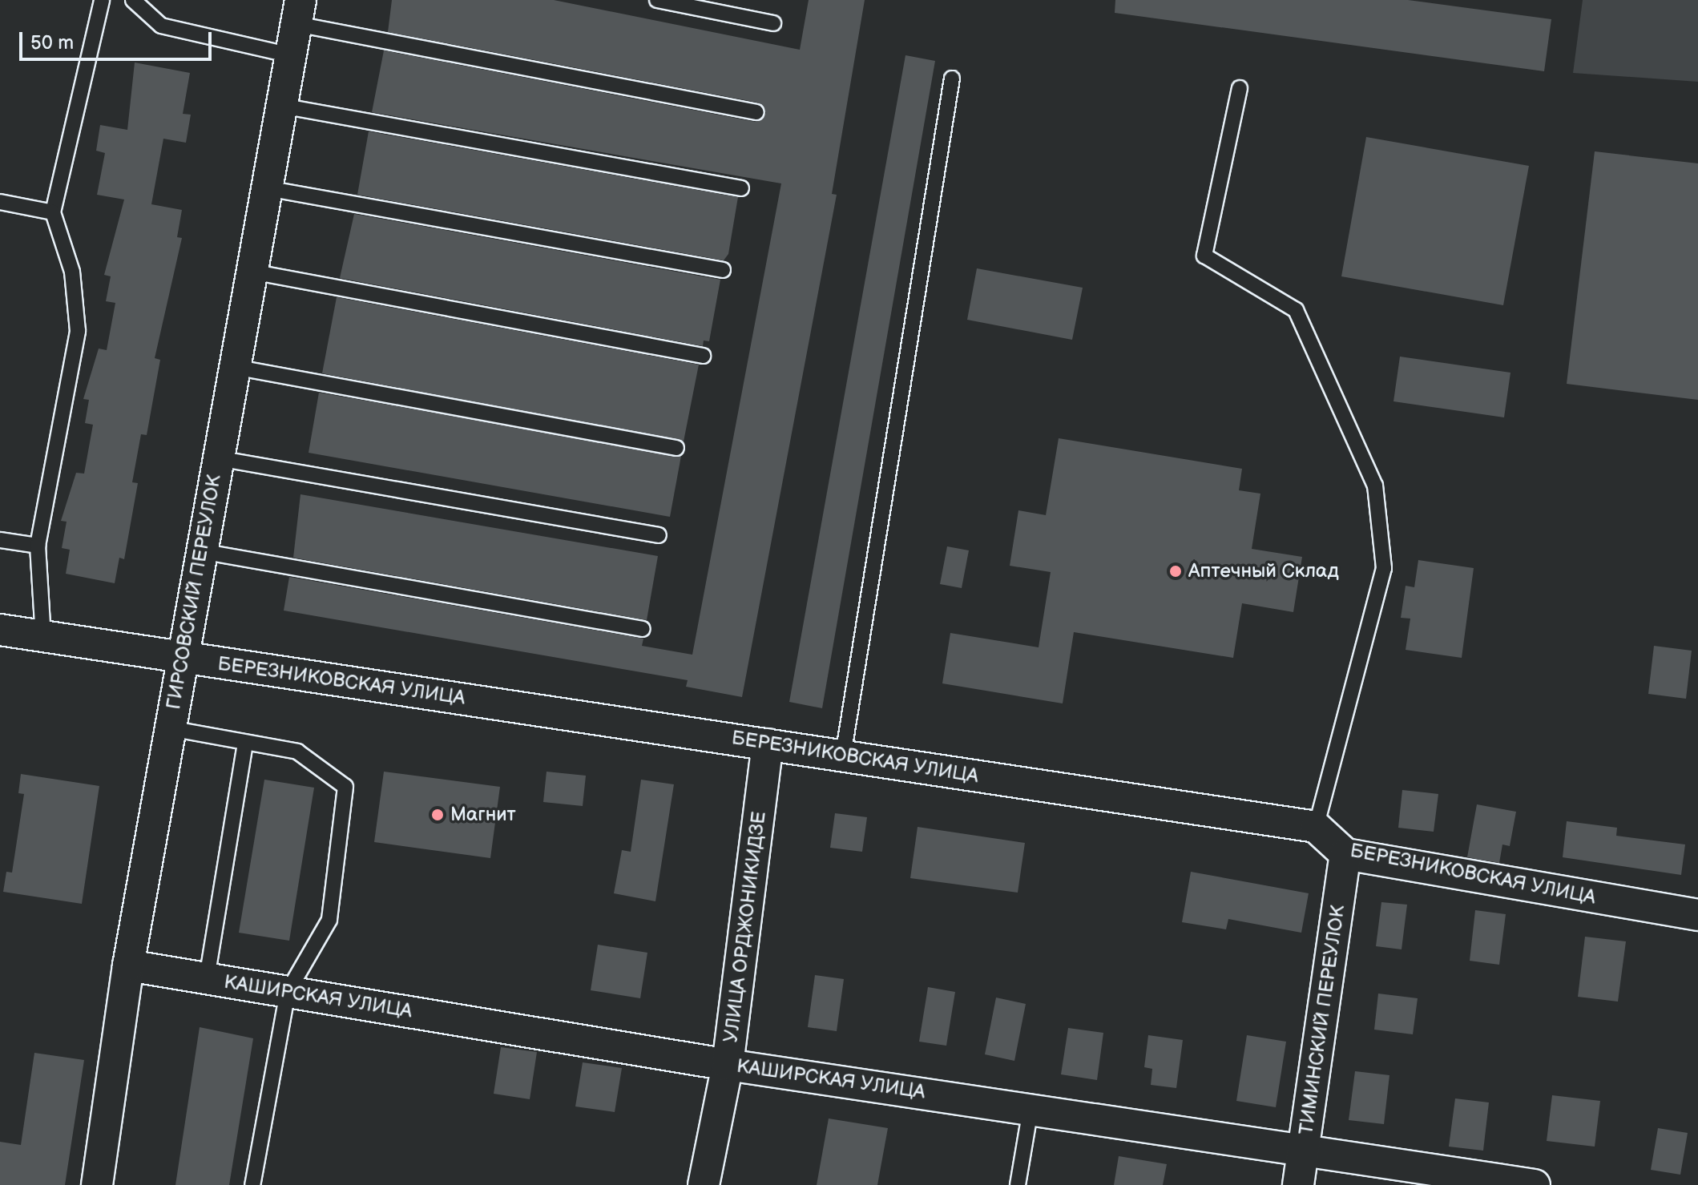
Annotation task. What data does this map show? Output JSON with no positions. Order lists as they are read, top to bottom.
{
  "streets": {
    "street": [
      "ГИРСОВСКИЙ ПЕРЕУЛОК",
      "БЕРЕЗНИКОВСКАЯ УЛИЦА",
      "УЛИЦА ОРДЖОНИКИДЗЕ",
      "КАШИРСКАЯ УЛИЦА",
      "ТИМИНСКИЙ ПЕРЕУЛОК"
    ]
  },
  "crossings": [
    ["ГИРСОВСКИЙ ПЕРЕУЛОК", "БЕРЕЗНИКОВСКАЯ УЛИЦА"],
    ["ГИРСОВСКИЙ ПЕРЕУЛОК", "КАШИРСКАЯ УЛИЦА"],
    ["БЕРЕЗНИКОВСКАЯ УЛИЦА", "УЛИЦА ОРДЖОНИКИДЗЕ"],
    ["БЕРЕЗНИКОВСКАЯ УЛИЦА", "ТИМИНСКИЙ ПЕРЕУЛОК"],
    ["УЛИЦА ОРДЖОНИКИДЗЕ", "КАШИРСКАЯ УЛИЦА"],
    ["КАШИРСКАЯ УЛИЦА", "ТИМИНСКИЙ ПЕРЕУЛОК"]
  ],
  "places": ["Аптечный Склад", "Магнит"],
  "scale_bar": "50 m"
}
